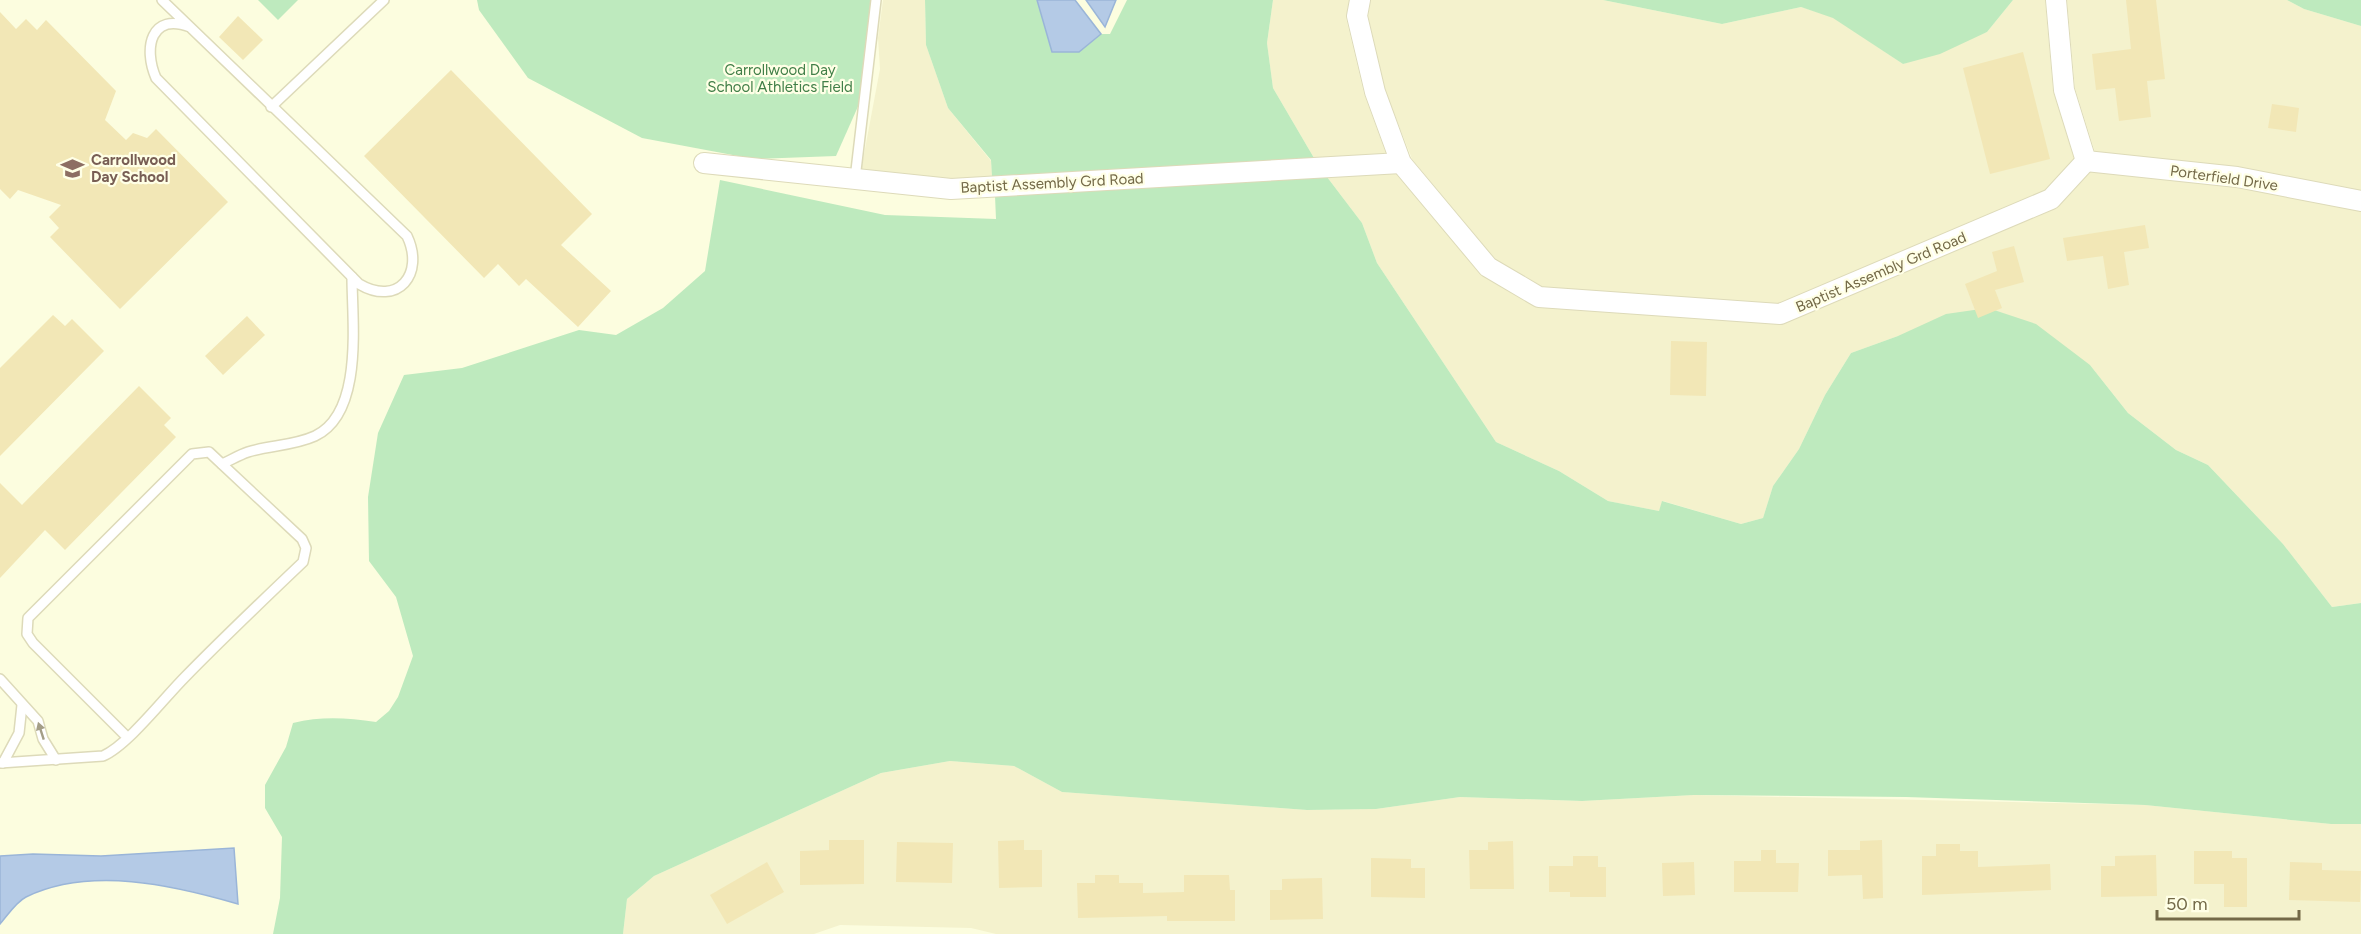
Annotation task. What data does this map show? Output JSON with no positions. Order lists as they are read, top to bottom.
{
  "streets": {
    "street": ["Porterfield Drive", "Baptist Assembly Grd Road"]
  },
  "crossings": [
    ["Porterfield Drive", "Baptist Assembly Grd Road"]
  ],
  "parks": ["Carrollwood Day School Athletics Field"],
  "places": {
    "school or university": ["Carrollwood Day School"]
  },
  "scale_bar": "50 m"
}
